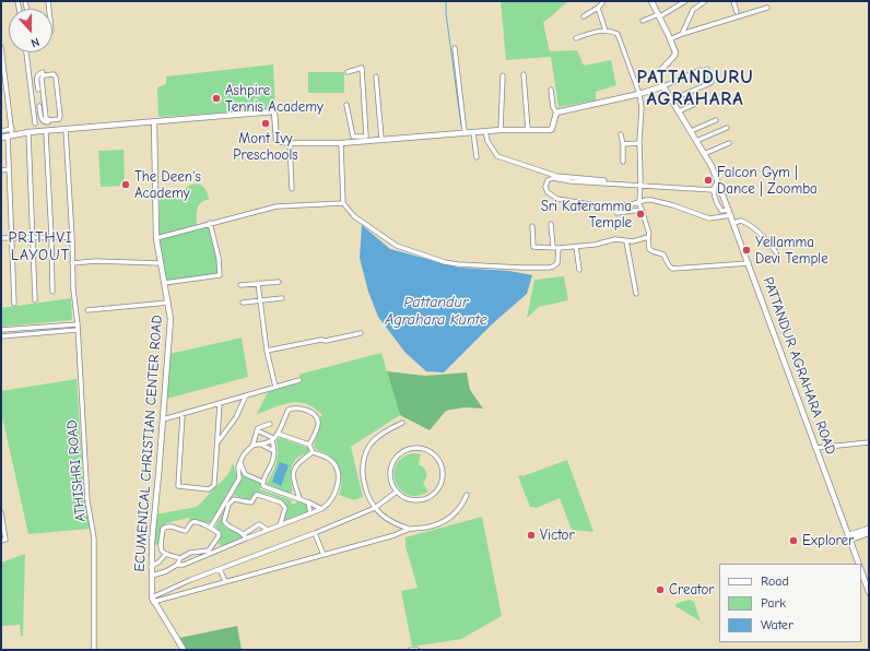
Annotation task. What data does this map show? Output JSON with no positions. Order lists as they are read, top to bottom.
{
  "streets": {
    "street": ["PATTANDUR AGRAHARA ROAD", "ECUMENICAL CHRISTIAN CENTER ROAD", "ATHISHRI ROAD"]
  },
  "districts": ["PATTANDURU AGRAHARA", "PRITHVI LAYOUT"],
  "water": ["Pattandur Agrahara Kunte"],
  "places": [
    "Ashpire Tennis Academy",
    "Mont Ivy Preschools",
    "Falcon Gym | Dance | Zoomba",
    "The Deen's Academy",
    "Sri Kateramma Temple",
    "Yellamma Devi Temple",
    "Victor",
    "Explorer",
    "Creator"
  ],
  "legend": ["Road", "Park", "Water"],
  "north": "bottom"
}
